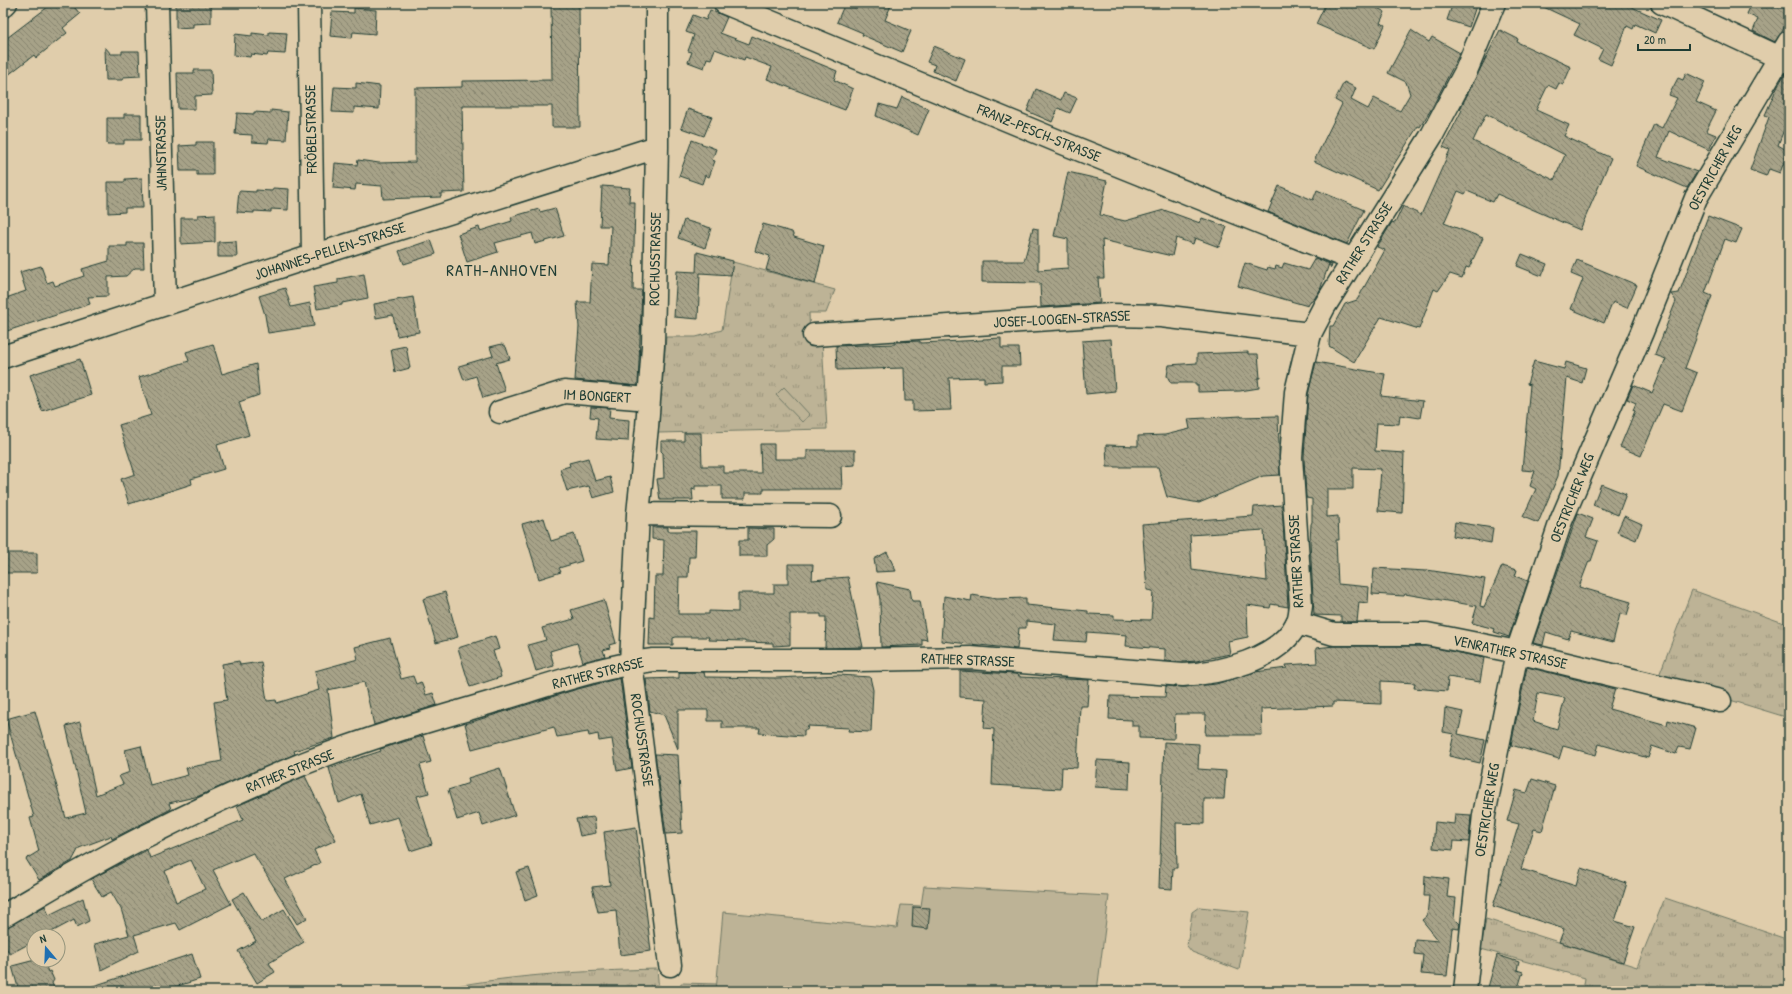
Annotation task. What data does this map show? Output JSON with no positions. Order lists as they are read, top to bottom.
{
  "streets": {
    "street": [
      "FRÖBELSTRASSE",
      "FRANZ-PESCH-STRASSE",
      "JAHNSTRASSE",
      "OESTRICHER WEG",
      "RATHER STRASSE",
      "JOHANNES-PELLEN-STRASSE",
      "ROCHUSSTRASSE",
      "JOSEF-LOOGEN-STRASSE",
      "IM BONGERT",
      "VENRATHER STRASSE"
    ]
  },
  "crossings": [
    ["FRÖBELSTRASSE", "JOHANNES-PELLEN-STRASSE"],
    ["FRANZ-PESCH-STRASSE", "RATHER STRASSE"],
    ["JAHNSTRASSE", "JOHANNES-PELLEN-STRASSE"],
    ["OESTRICHER WEG", "VENRATHER STRASSE"],
    ["RATHER STRASSE", "ROCHUSSTRASSE"],
    ["RATHER STRASSE", "JOSEF-LOOGEN-STRASSE"],
    ["RATHER STRASSE", "VENRATHER STRASSE"],
    ["JOHANNES-PELLEN-STRASSE", "ROCHUSSTRASSE"],
    ["ROCHUSSTRASSE", "IM BONGERT"]
  ],
  "districts": ["RATH-ANHOVEN"],
  "scale_bar": "20 m",
  "north": "top"
}
